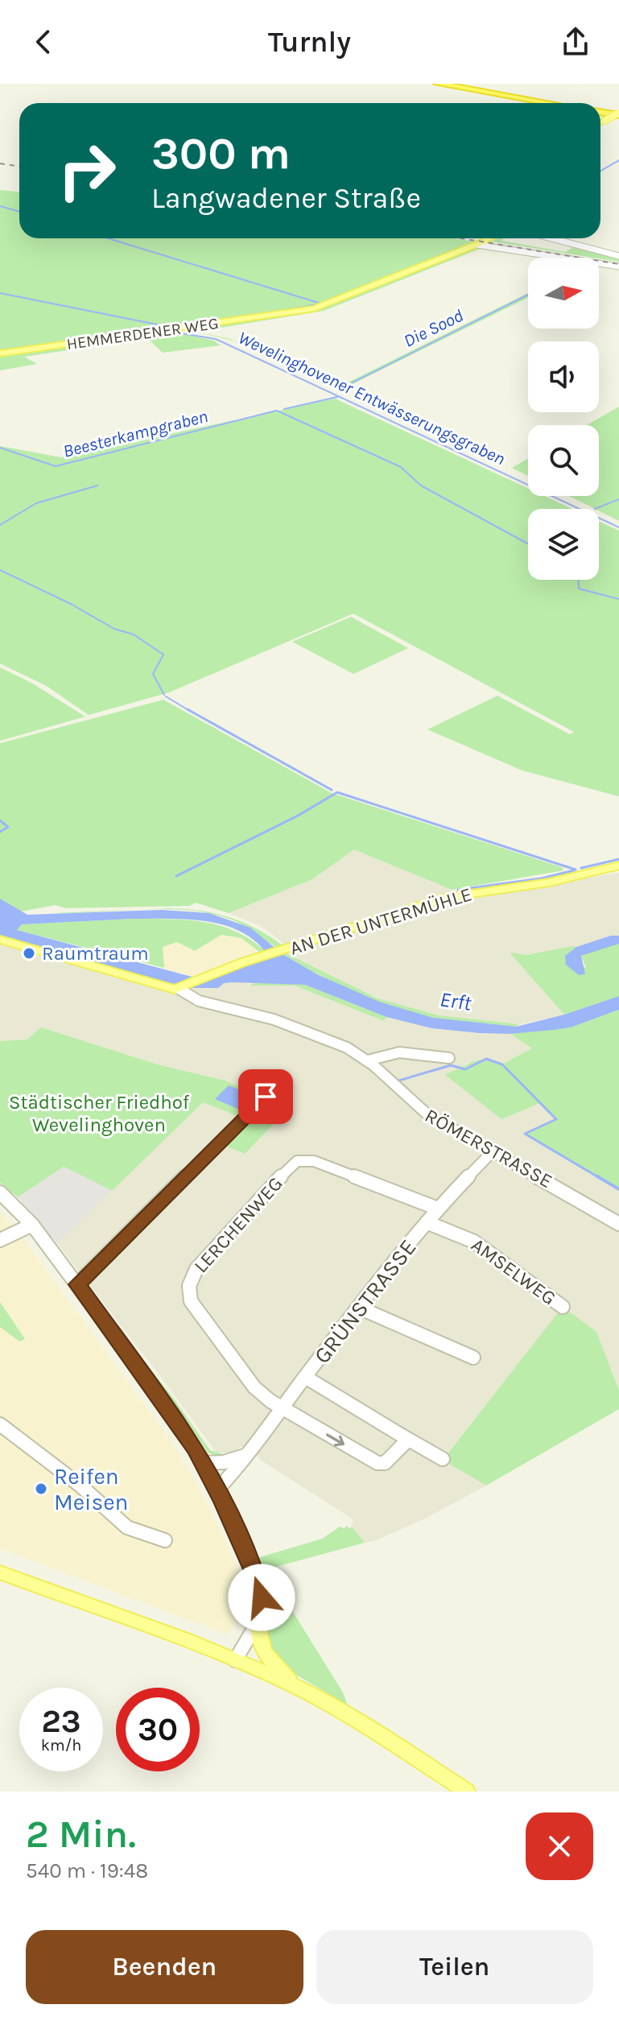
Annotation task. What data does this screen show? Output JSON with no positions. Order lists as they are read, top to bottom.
{
  "streets": {
    "main road": ["HEMMERDENER WEG", "AN DER UNTERMÜHLE"],
    "street": [
      "RÖMERSTRASSE",
      "LERCHENWEG",
      "AMSELWEG",
      "GRÜNSTRASSE"
    ]
  },
  "crossings": [
    ["AN DER UNTERMÜHLE", "RÖMERSTRASSE"],
    ["RÖMERSTRASSE", "GRÜNSTRASSE"],
    ["LERCHENWEG", "GRÜNSTRASSE"],
    ["AMSELWEG", "GRÜNSTRASSE"]
  ],
  "water": [
    "Die Sood",
    "Wevelinghovener Entwässerungsgraben",
    "Beesterkampgraben",
    "Erft"
  ],
  "parks": ["Städtischer Friedhof Wevelinghoven"],
  "places": ["Raumtraum", "Reifen Meisen"],
  "north": "right",
  "page": {
    "header": "Turnly",
    "turn": ["300 m", "Langwadener Straße"],
    "speed": "23 km/h",
    "limit": "30",
    "heading": ["2 Min.", "540 m · 19:48"],
    "buttons": ["Beenden", "Teilen"]
  }
}
